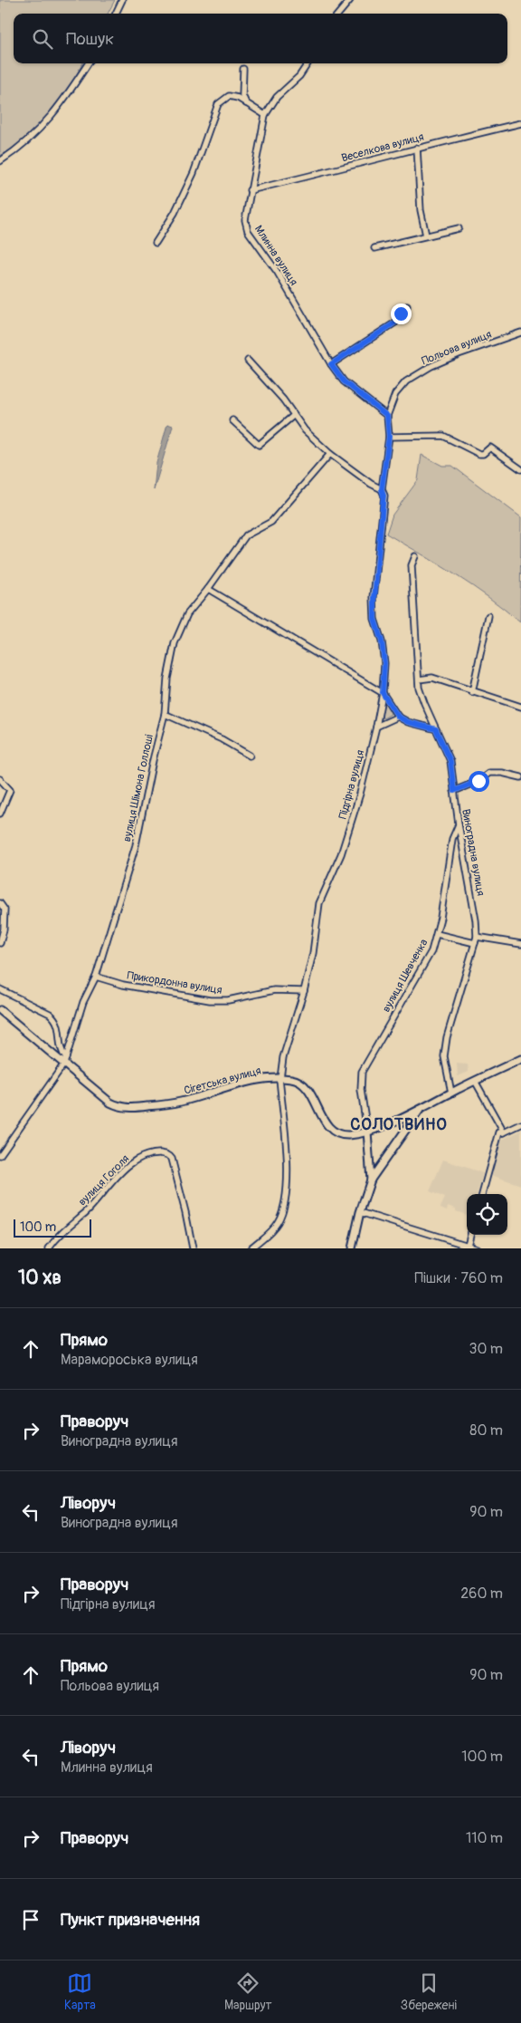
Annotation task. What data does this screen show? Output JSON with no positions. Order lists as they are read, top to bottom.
{
  "streets": {
    "street": [
      "Веселкова вулиця",
      "Млинна вулиця",
      "Польова вулиця",
      "Підгірна вулиця",
      "вулиця Шімона Голлоші",
      "Виноградна вулиця",
      "вулиця Шевченка",
      "Прикордонна вулиця",
      "Сігетська вулиця",
      "вулиця Гоголя"
    ]
  },
  "crossings": [
    ["Веселкова вулиця", "Млинна вулиця"],
    ["Млинна вулиця", "Польова вулиця"],
    ["Польова вулиця", "Підгірна вулиця"],
    ["Підгірна вулиця", "Прикордонна вулиця"],
    ["Підгірна вулиця", "Сігетська вулиця"],
    ["вулиця Шімона Голлоші", "Прикордонна вулиця"],
    ["вулиця Шімона Голлоші", "Сігетська вулиця"],
    ["Виноградна вулиця", "вулиця Шевченка"],
    ["вулиця Шевченка", "Сігетська вулиця"]
  ],
  "districts": ["СОЛОТВИНО"],
  "scale_bar": "100 m",
  "page": {
    "search": "Пошук",
    "scale": "100 m",
    "heading": ["10 хв", "Пішки · 760 m"],
    "list": [
      ["Прямо", "Марамороська вулиця", "30 m"],
      ["Праворуч", "Виноградна вулиця", "80 m"],
      ["Ліворуч", "Виноградна вулиця", "90 m"],
      ["Праворуч", "Підгірна вулиця", "260 m"],
      ["Прямо", "Польова вулиця", "90 m"],
      ["Ліворуч", "Млинна вулиця", "100 m"],
      ["Праворуч", "110 m"],
      "Пункт призначення"
    ],
    "nav": ["Карта", "Маршрут", "Збережені"]
  }
}
